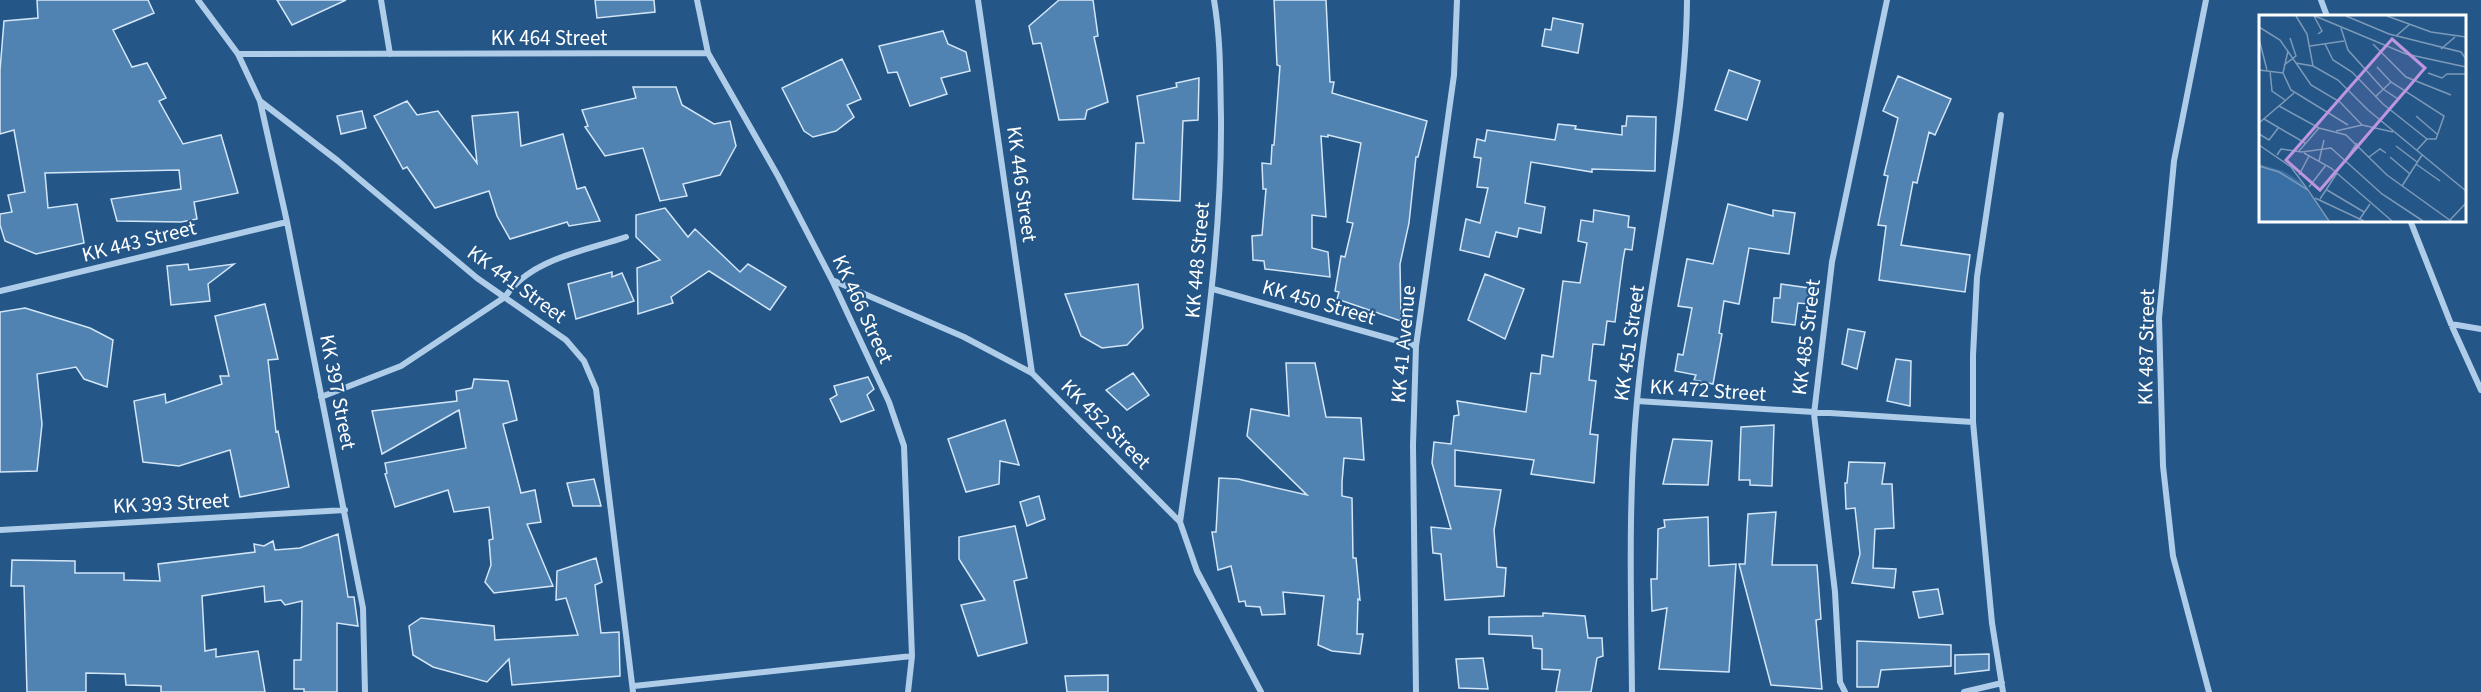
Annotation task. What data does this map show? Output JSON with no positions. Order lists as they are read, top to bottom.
{
  "streets": {
    "street": [
      "KK 464 Street",
      "KK 446 Street",
      "KK 443 Street",
      "KK 448 Street",
      "KK 441 Street",
      "KK 450 Street",
      "KK 466 Street",
      "KK 485 Street",
      "KK 451 Street",
      "KK 41 Avenue",
      "KK 487 Street",
      "KK 472 Street",
      "KK 397 Street",
      "KK 452 Street",
      "KK 393 Street"
    ]
  },
  "crossings": [
    ["KK 464 Street", "KK 441 Street"],
    ["KK 464 Street", "KK 466 Street"],
    ["KK 446 Street", "KK 452 Street"],
    ["KK 443 Street", "KK 397 Street"],
    ["KK 448 Street", "KK 450 Street"],
    ["KK 448 Street", "KK 452 Street"],
    ["KK 441 Street", "KK 397 Street"],
    ["KK 450 Street", "KK 41 Avenue"],
    ["KK 466 Street", "KK 452 Street"],
    ["KK 485 Street", "KK 472 Street"],
    ["KK 451 Street", "KK 472 Street"],
    ["KK 397 Street", "KK 393 Street"]
  ]
}
